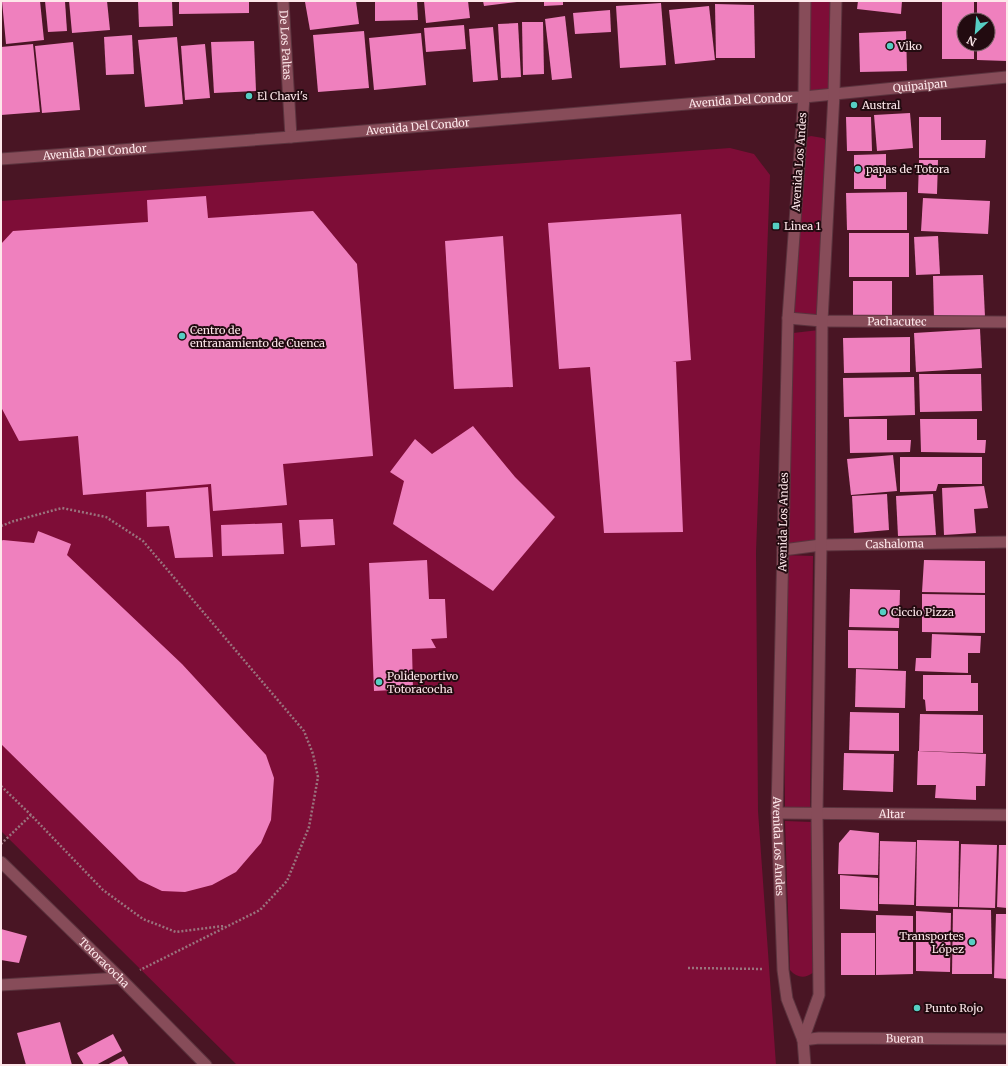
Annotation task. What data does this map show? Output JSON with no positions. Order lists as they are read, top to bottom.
{
  "streets": {
    "street": [
      "De Los Paltas",
      "Quipaipan",
      "Avenida Del Condor",
      "Avenida Los Andes",
      "Pachacutec",
      "Cashaloma",
      "Altar",
      "Totoracocha",
      "Bueran"
    ]
  },
  "crossings": [
    ["De Los Paltas", "Avenida Del Condor"],
    ["Quipaipan", "Avenida Del Condor"],
    ["Quipaipan", "Avenida Los Andes"],
    ["Avenida Del Condor", "Avenida Los Andes"],
    ["Avenida Los Andes", "Pachacutec"],
    ["Avenida Los Andes", "Cashaloma"],
    ["Avenida Los Andes", "Altar"],
    ["Avenida Los Andes", "Bueran"]
  ],
  "places": {
    "other": [
      "Viko",
      "El Chavi's",
      "Austral",
      "papas de Totora",
      "Centro de entranamiento de Cuenca",
      "Ciccio Pizza",
      "Polideportivo Totoracocha",
      "Transportes López",
      "Punto Rojo"
    ],
    "transit": ["Linea 1"]
  },
  "north": "bottom left"
}
